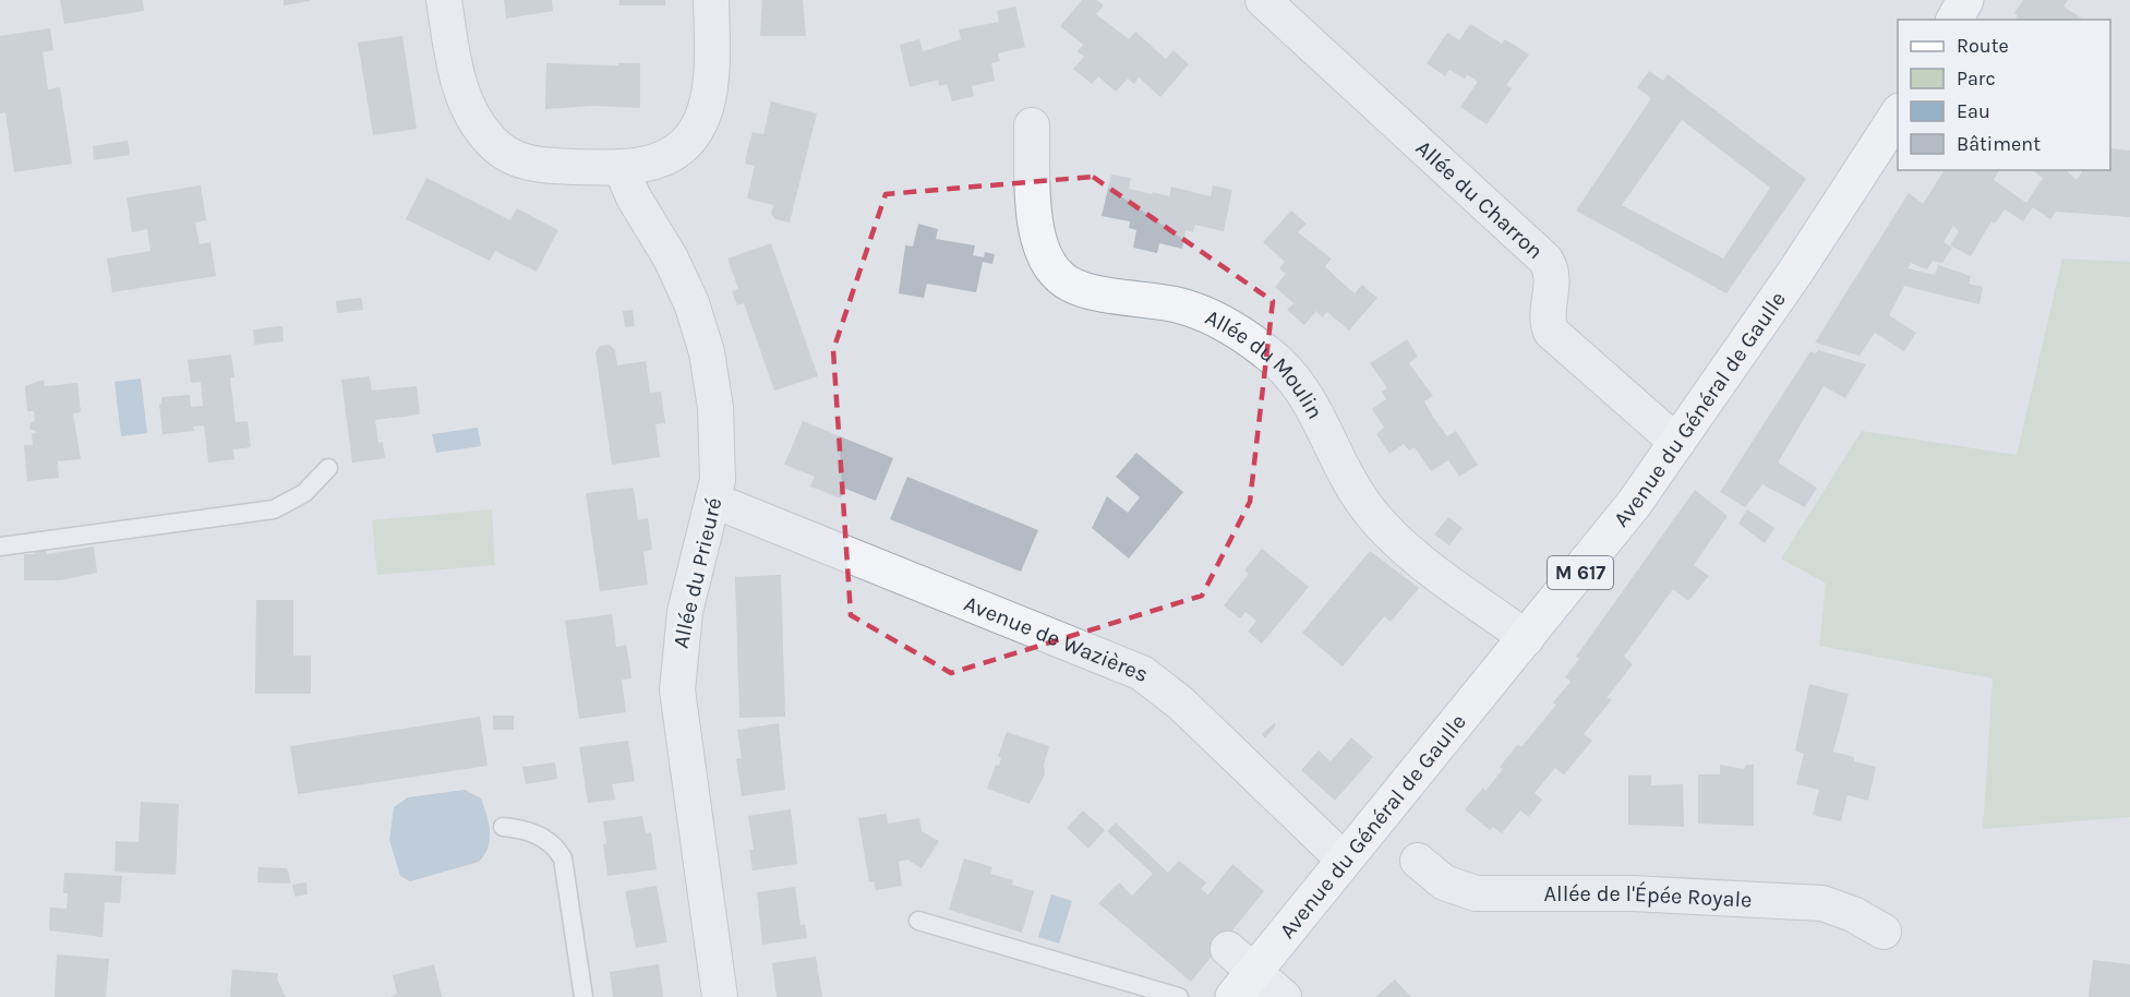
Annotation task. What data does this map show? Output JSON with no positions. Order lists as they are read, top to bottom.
{
  "streets": {
    "main road": ["Avenue du Général de Gaulle", "M 617"],
    "street": [
      "Allée du Charron",
      "Allée du Moulin",
      "Allée du Prieuré",
      "Avenue de Wazières",
      "Allée de l'Épée Royale"
    ]
  },
  "crossings": [
    ["Allée du Charron", "Avenue du Général de Gaulle"],
    ["Allée du Moulin", "Avenue du Général de Gaulle"],
    ["Avenue du Général de Gaulle", "Avenue de Wazières"],
    ["Allée du Prieuré", "Avenue de Wazières"]
  ],
  "legend": [
    "Route",
    "Parc",
    "Eau",
    "Bâtiment"
  ]
}
